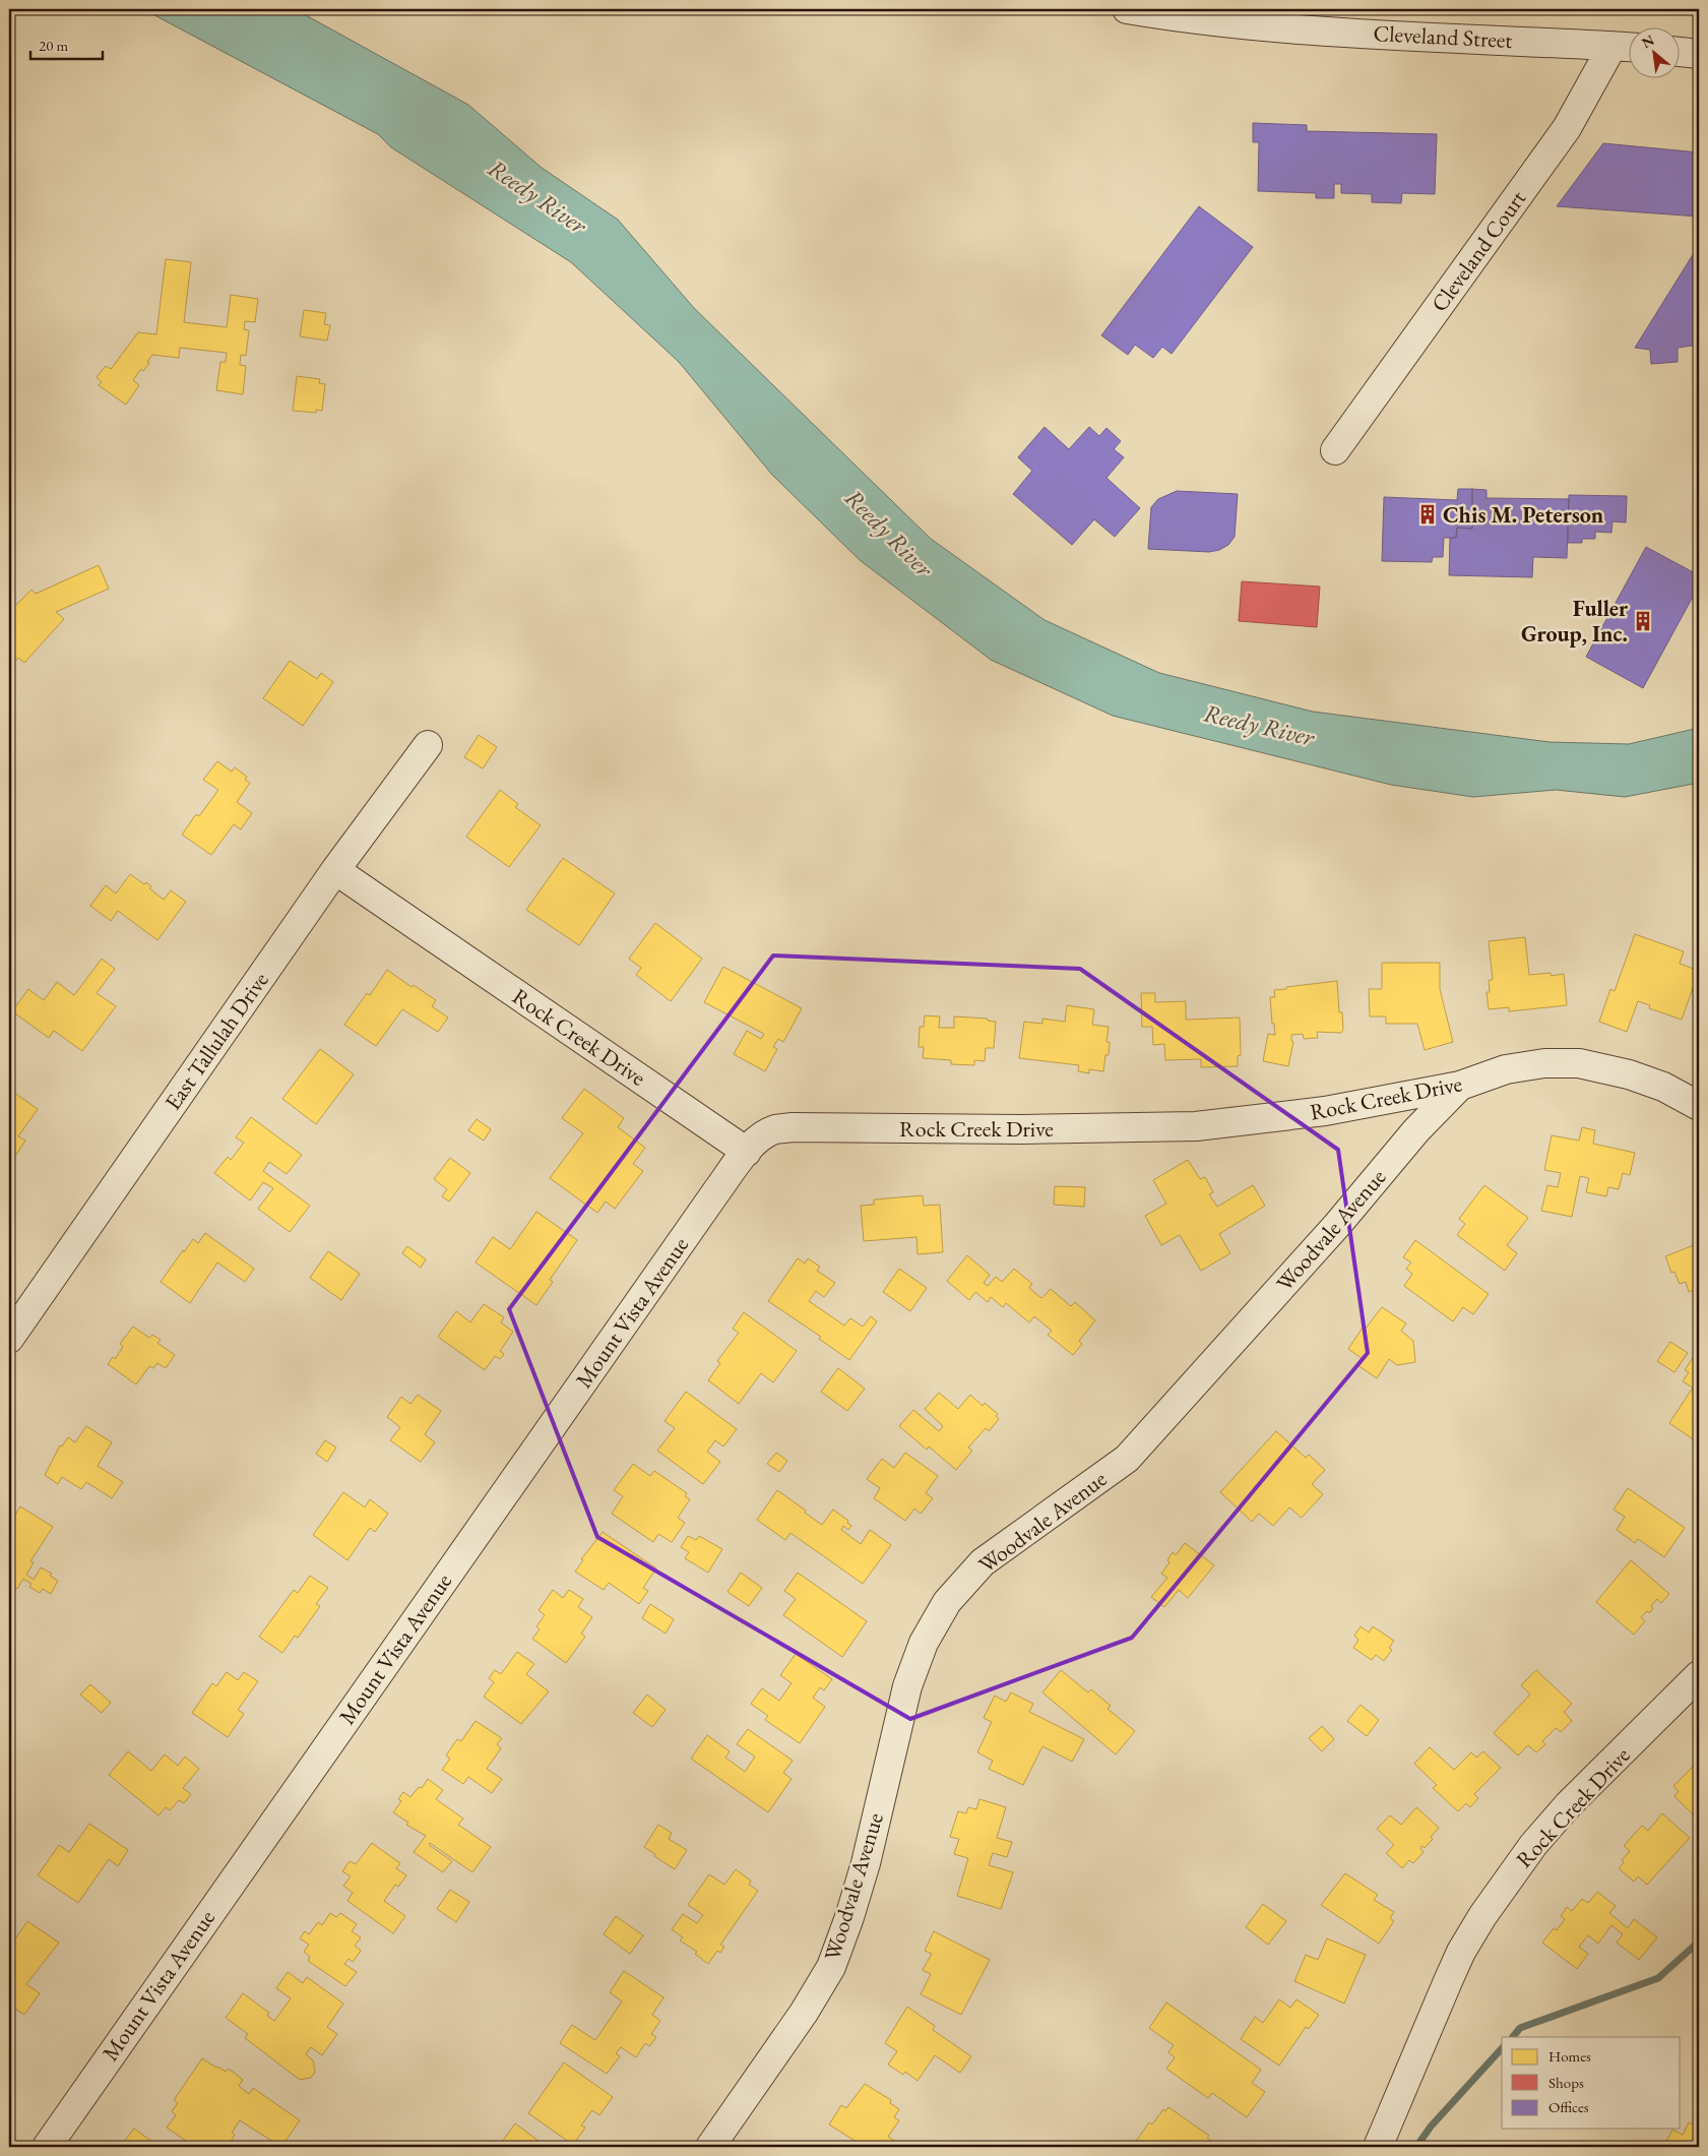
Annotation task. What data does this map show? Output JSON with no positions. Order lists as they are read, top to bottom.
{
  "streets": {
    "street": [
      "Cleveland Street",
      "Cleveland Court",
      "Rock Creek Drive",
      "East Tallulah Drive",
      "Woodvale Avenue",
      "Mount Vista Avenue"
    ]
  },
  "crossings": [
    ["Cleveland Street", "Cleveland Court"],
    ["Rock Creek Drive", "East Tallulah Drive"],
    ["Rock Creek Drive", "Woodvale Avenue"],
    ["Rock Creek Drive", "Mount Vista Avenue"]
  ],
  "water": ["Reedy River"],
  "places": {
    "building": ["Chis M. Peterson", "Fuller Group, Inc."]
  },
  "legend": ["Homes", "Shops", "Offices"],
  "scale_bar": "20 m",
  "north": "top left"
}
